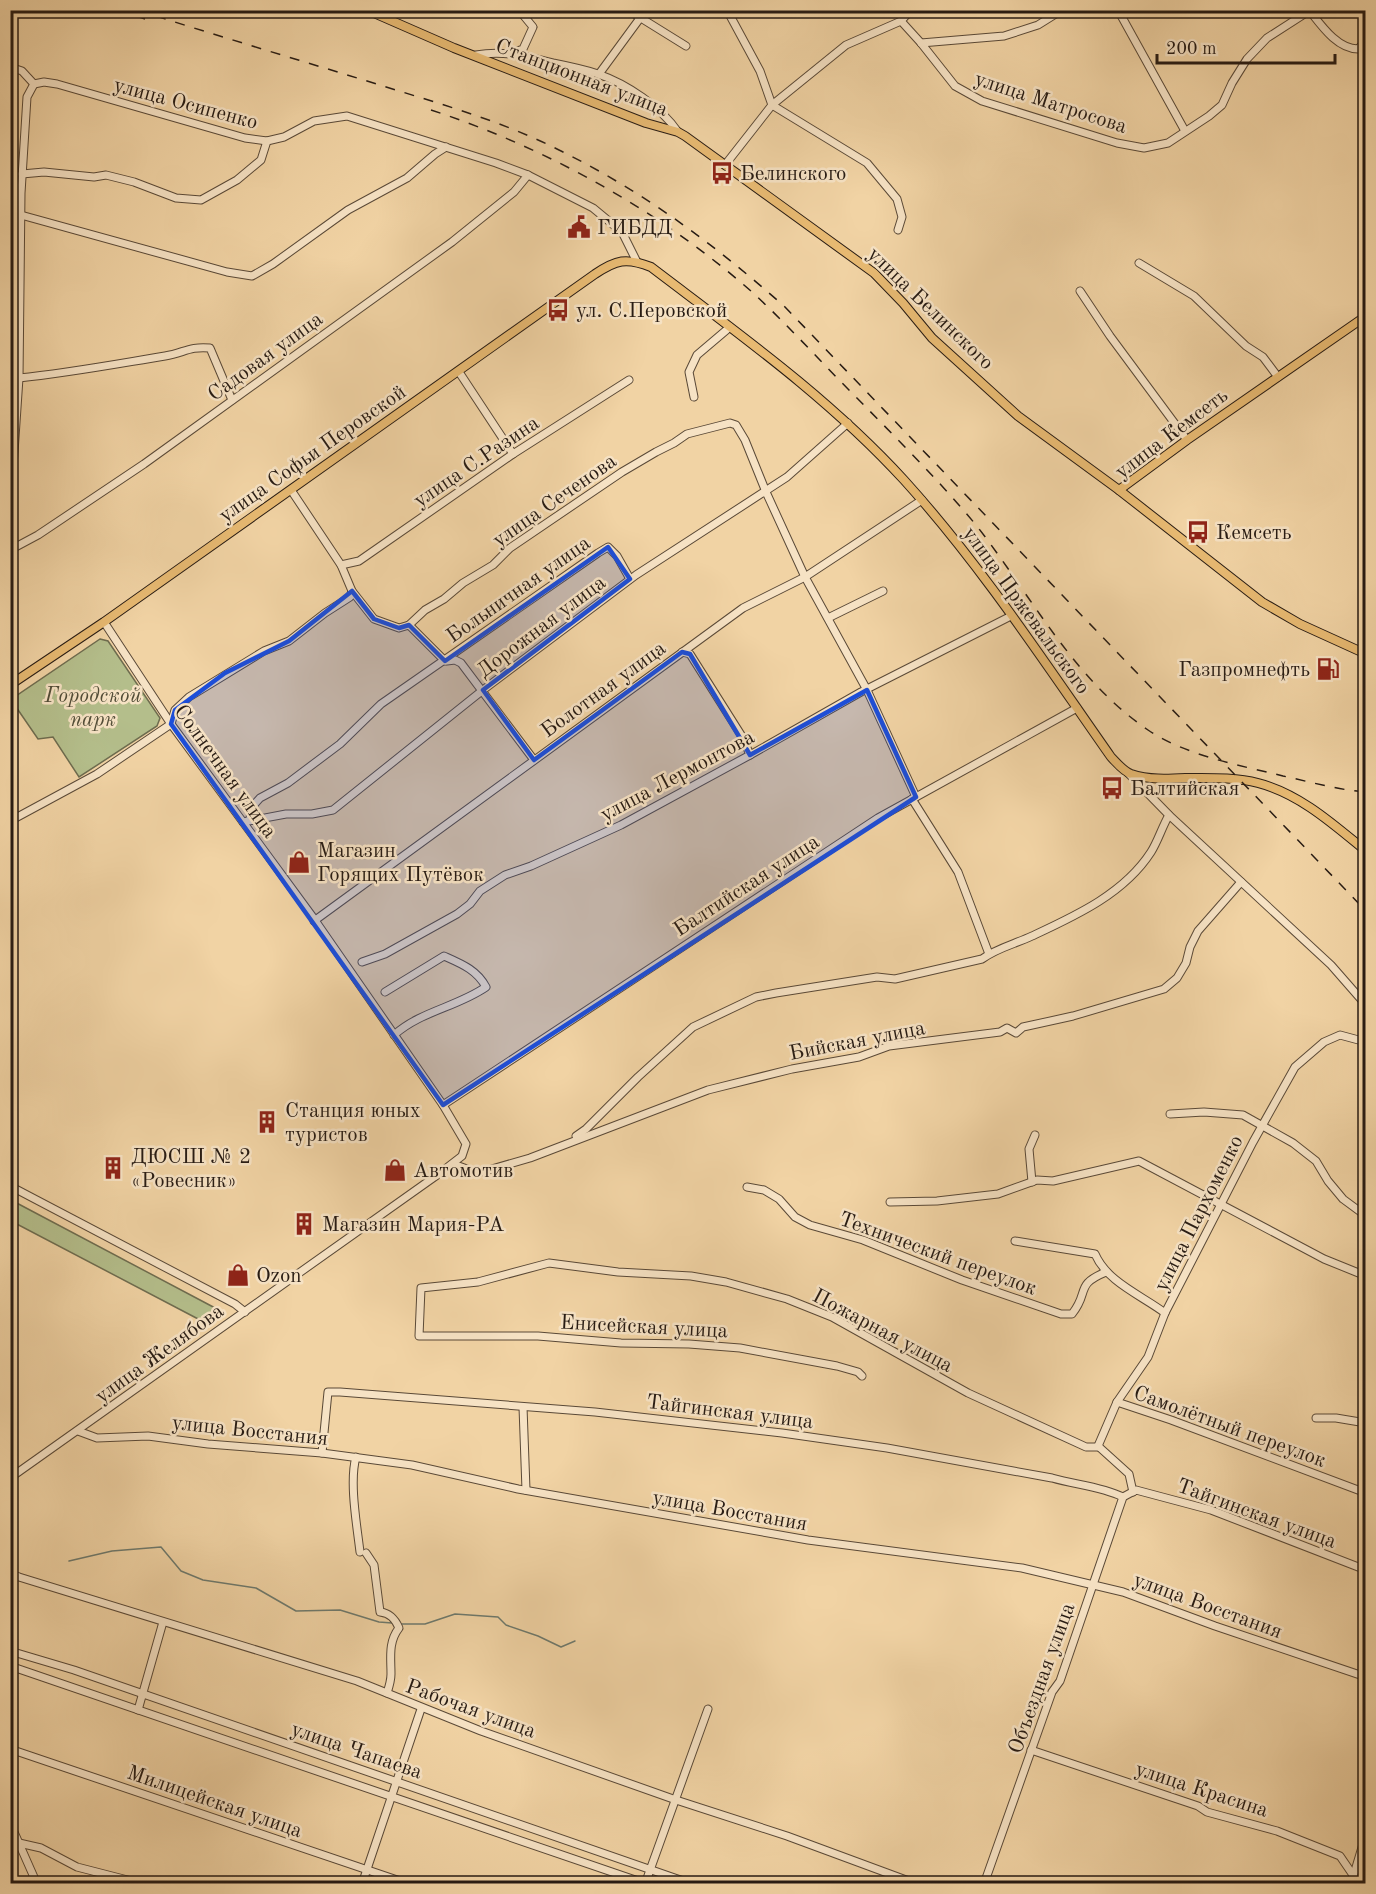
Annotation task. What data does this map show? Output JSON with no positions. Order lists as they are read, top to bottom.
{
  "streets": {
    "main road": [
      "Станционная улица",
      "улица Белинского",
      "улица Кемсеть",
      "улица Софьи Перовской",
      "улица Пржевальского"
    ],
    "street": [
      "улица Матросова",
      "улица Осипенко",
      "Садовая улица",
      "улица С.Разина",
      "улица Сеченова",
      "Больничная улица",
      "Дорожная улица",
      "Болотная улица",
      "Солнечная улица",
      "улица Лермонтова",
      "Балтийская улица",
      "Бийская улица",
      "улица Пархоменко",
      "Технический переулок",
      "Енисейская улица",
      "Пожарная улица",
      "улица Желябова",
      "Тайгинская улица",
      "Самолётный переулок",
      "улица Восстания",
      "Объездная улица",
      "Рабочая улица",
      "улица Чапаева",
      "улица Красина",
      "Милицейская улица"
    ]
  },
  "crossings": [
    ["Станционная улица", "улица Белинского"],
    ["улица Белинского", "улица Кемсеть"],
    ["улица Софьи Перовской", "улица Пржевальского"],
    ["улица Софьи Перовской", "Солнечная улица"],
    ["улица Сеченова", "Дорожная улица"],
    ["Больничная улица", "Дорожная улица"],
    ["улица Пржевальского", "Дорожная улица"],
    ["улица Пржевальского", "Болотная улица"],
    ["улица Пржевальского", "улица Лермонтова"],
    ["улица Пржевальского", "Балтийская улица"],
    ["улица Пржевальского", "Бийская улица"],
    ["Дорожная улица", "Солнечная улица"],
    ["Болотная улица", "Солнечная улица"],
    ["Солнечная улица", "Балтийская улица"],
    ["Солнечная улица", "улица Желябова"],
    ["Бийская улица", "улица Желябова"],
    ["улица Пархоменко", "Пожарная улица"],
    ["улица Пархоменко", "Самолётный переулок"],
    ["Енисейская улица", "Пожарная улица"],
    ["Пожарная улица", "Тайгинская улица"],
    ["улица Желябова", "улица Восстания"],
    ["Тайгинская улица", "улица Восстания"],
    ["Тайгинская улица", "Объездная улица"],
    ["улица Восстания", "Объездная улица"],
    ["Объездная улица", "улица Красина"]
  ],
  "parks": ["Городской парк"],
  "places": {
    "bus stop": [
      "Белинского",
      "ул. С.Перовской",
      "Кемсеть",
      "Балтийская"
    ],
    "public building": ["ГИБДД"],
    "fuel station": ["Газпромнефть"],
    "shop": ["Магазин Горящих Путёвок", "Автомотив", "Ozon"],
    "building": ["Станция юных туристов", "ДЮСШ № 2 «Ровесник»", "Магазин Мария-РА"]
  },
  "scale_bar": "200 m"
}
